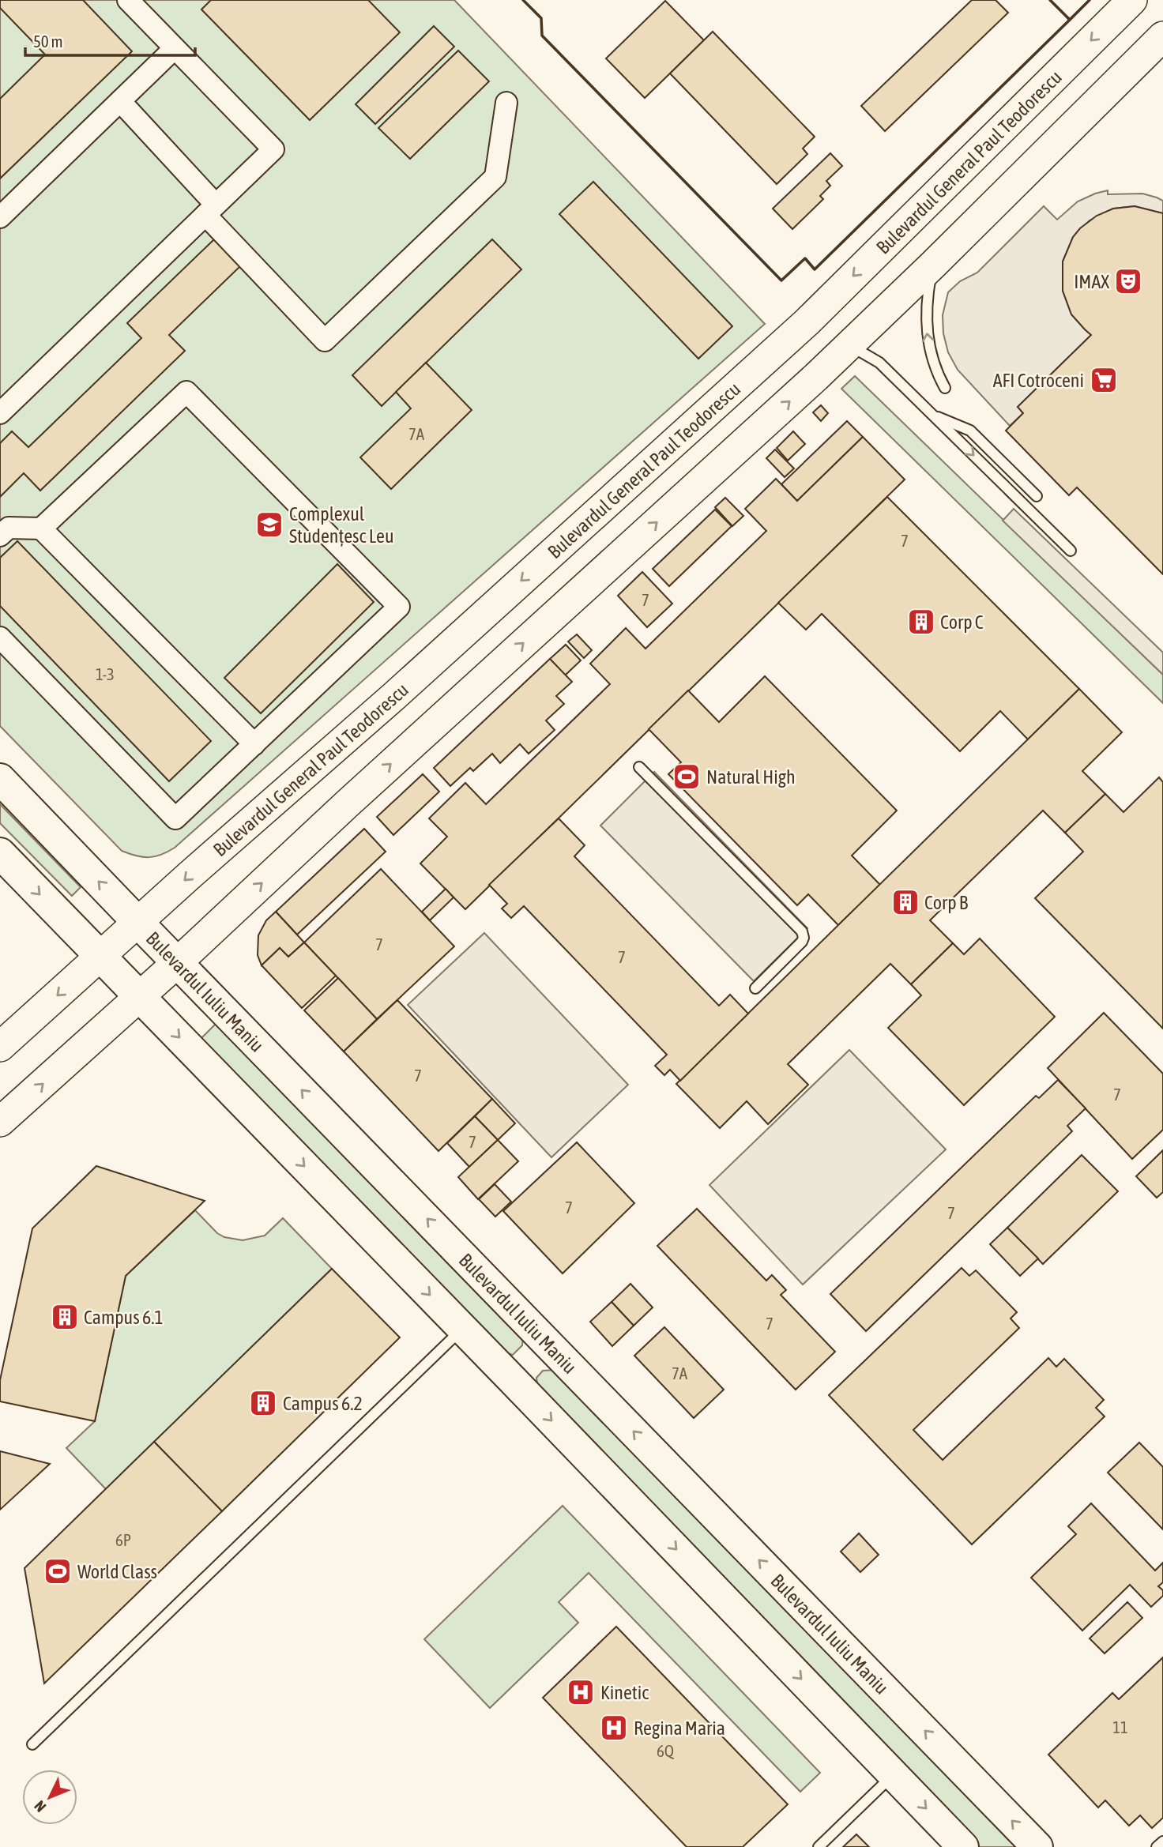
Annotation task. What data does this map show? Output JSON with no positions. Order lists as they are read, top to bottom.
{
  "streets": {
    "main road": ["Bulevardul General Paul Teodorescu", "Bulevardul Iuliu Maniu"]
  },
  "crossings": [
    ["Bulevardul General Paul Teodorescu", "Bulevardul Iuliu Maniu"]
  ],
  "places": {
    "theatre": ["IMAX"],
    "supermarket": ["AFI Cotroceni"],
    "school or university": ["Complexul Studențesc Leu"],
    "building": [
      "Corp C",
      "Corp B",
      "Campus 6.1",
      "Campus 6.2"
    ],
    "sports": ["Natural High", "World Class"],
    "hospital": ["Kinetic", "Regina Maria"]
  },
  "house_numbers": [
    "7A",
    "7",
    "7",
    "1-3",
    "7",
    "7",
    "7",
    "7",
    "7",
    "7",
    "7",
    "7",
    "7A",
    "6P",
    "11",
    "6Q"
  ],
  "scale_bar": "50 m",
  "north": "bottom left"
}
